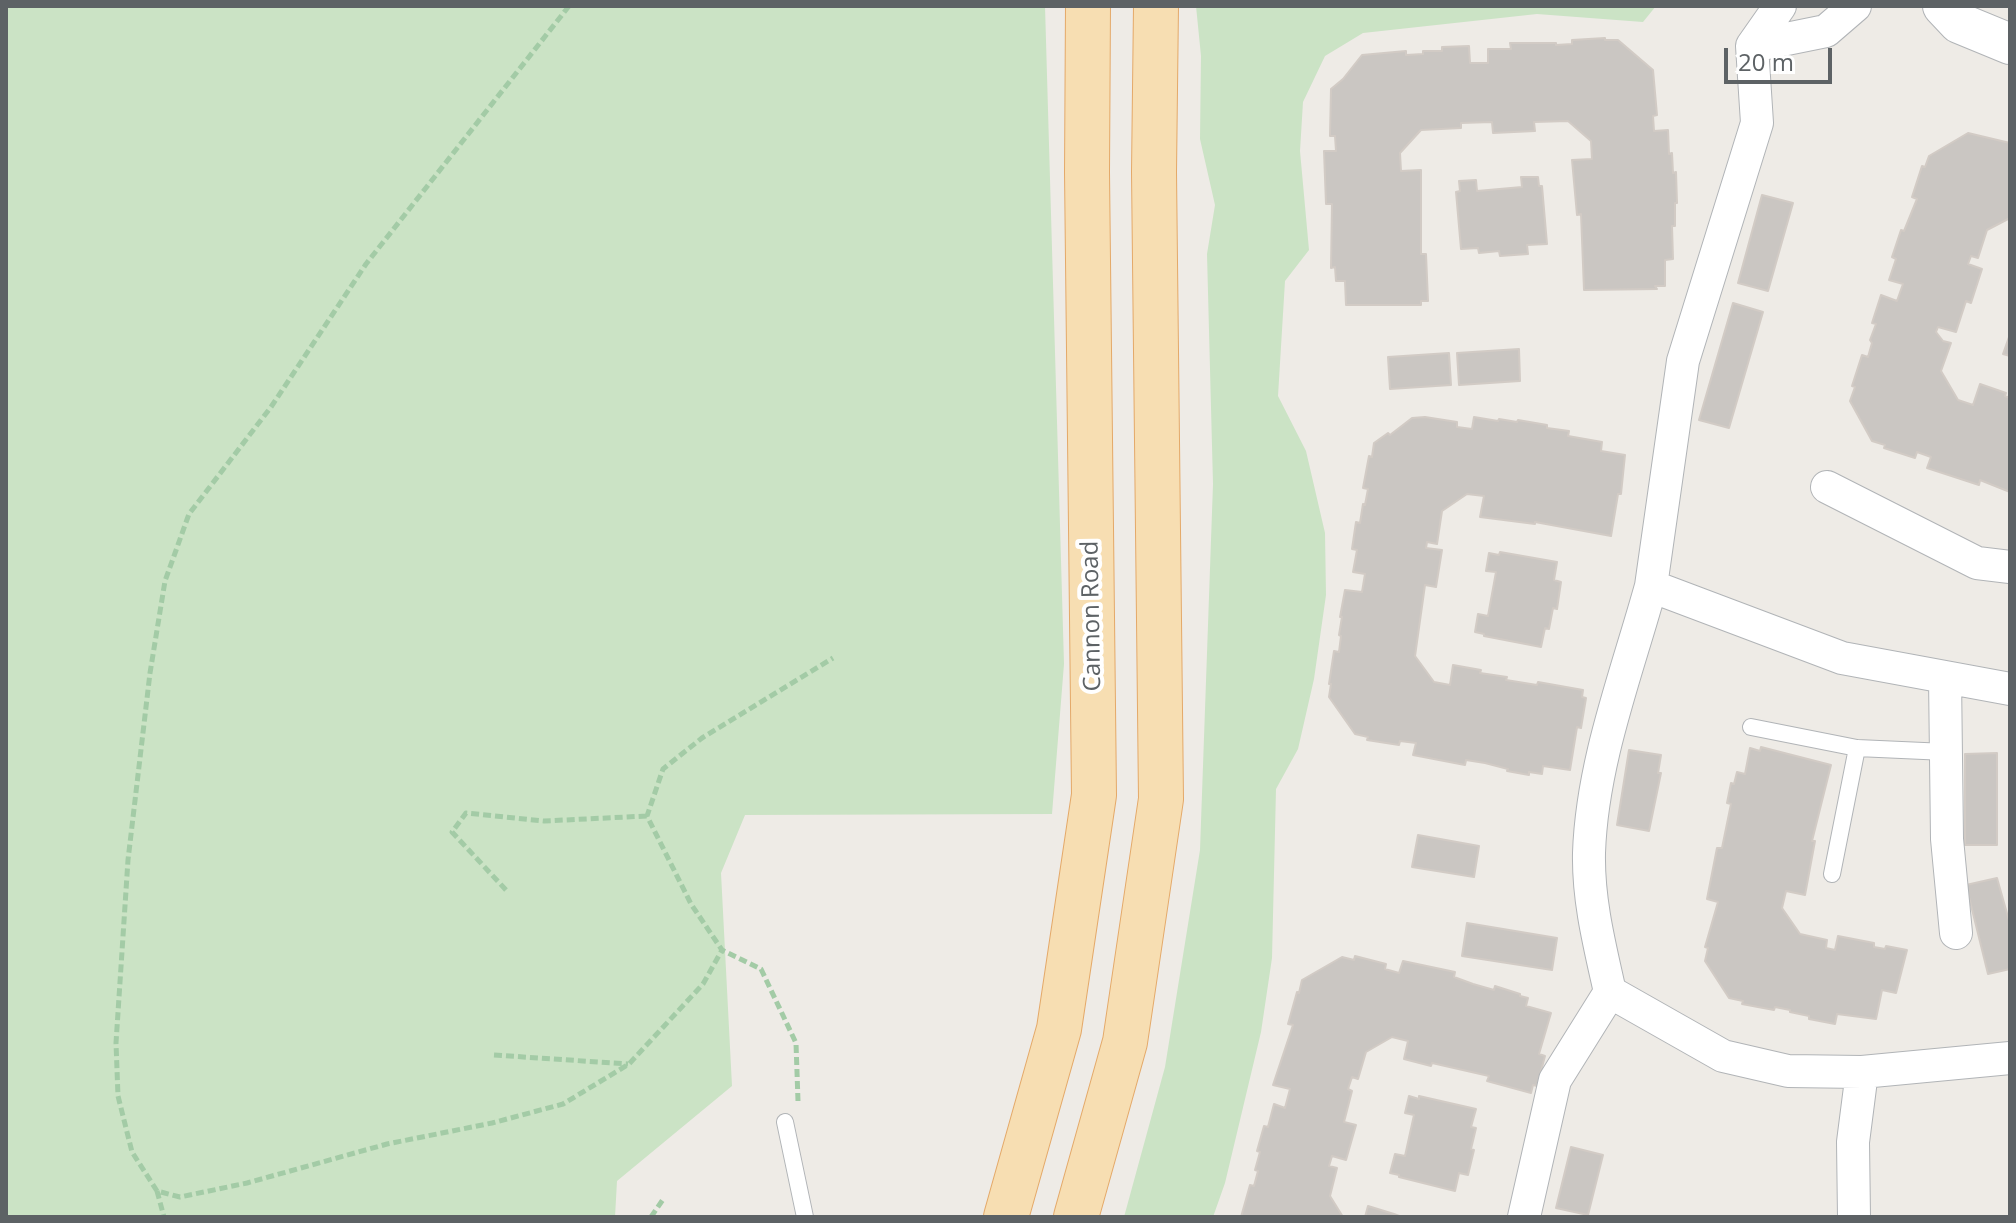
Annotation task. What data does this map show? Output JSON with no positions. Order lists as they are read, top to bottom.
{
  "streets": {
    "main road": ["Cannon Road"]
  },
  "scale_bar": "20 m"
}
